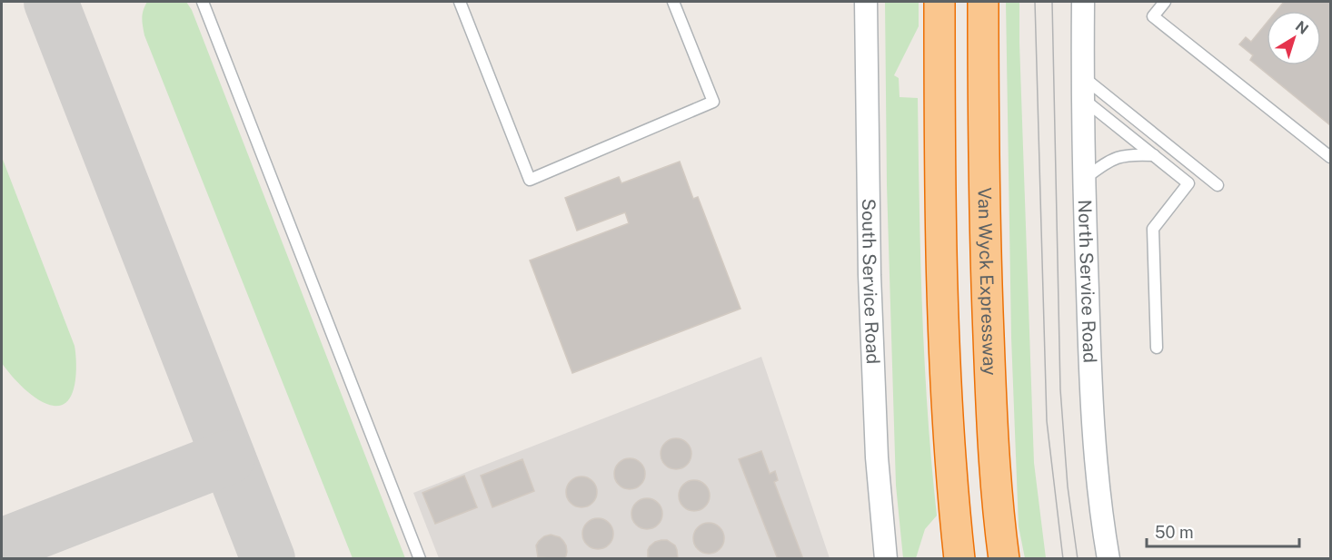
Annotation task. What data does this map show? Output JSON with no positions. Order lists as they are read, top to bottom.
{
  "streets": {
    "highway": ["Van Wyck Expressway"],
    "street": ["South Service Road", "North Service Road"]
  },
  "scale_bar": "50 m",
  "north": "top right"
}
